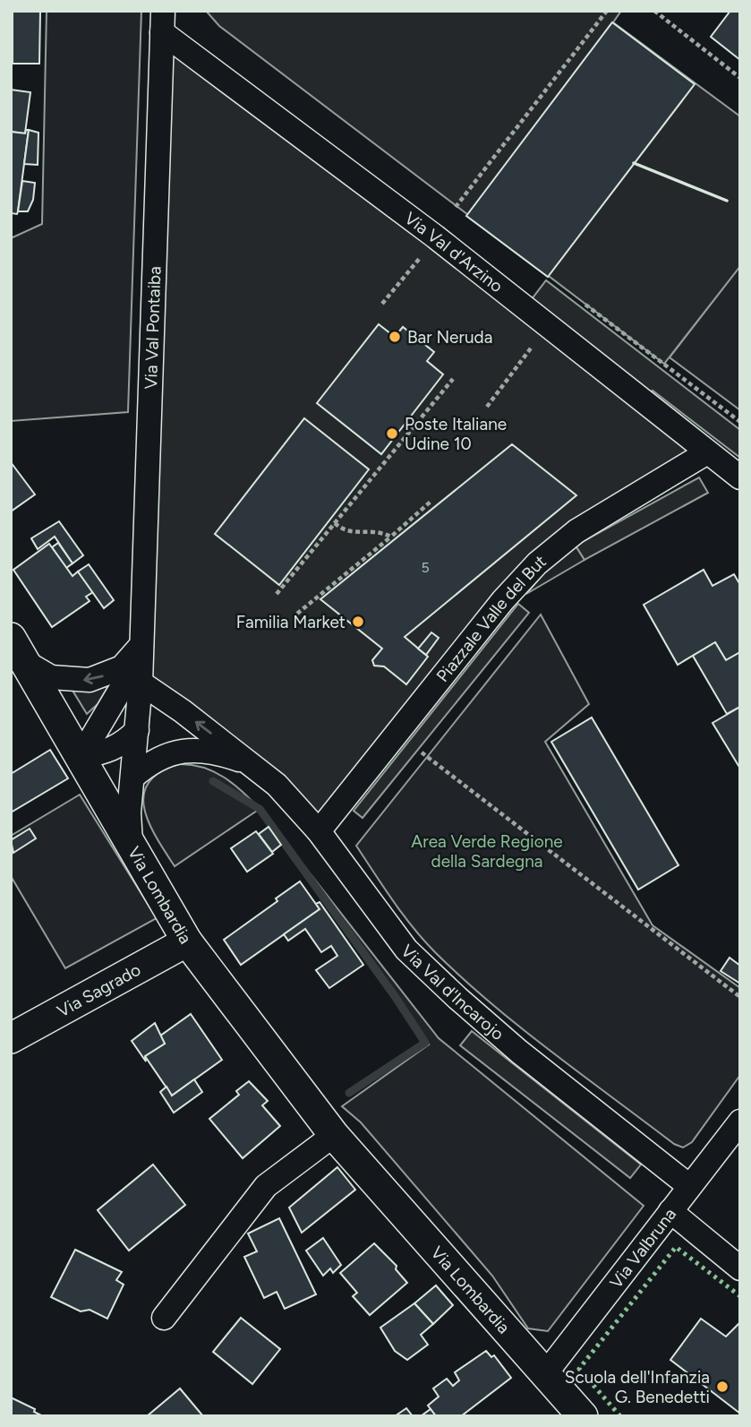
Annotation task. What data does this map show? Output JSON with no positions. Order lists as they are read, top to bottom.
{
  "streets": {
    "street": [
      "Via Val d'Arzino",
      "Via Val Pontaiba",
      "Piazzale Valle del But",
      "Via Lombardia",
      "Via Sagrado",
      "Via Val d'Incarojo",
      "Via Valbruna"
    ]
  },
  "crossings": [
    ["Via Val d'Arzino", "Via Val Pontaiba"],
    ["Via Val d'Arzino", "Piazzale Valle del But"],
    ["Via Val Pontaiba", "Via Lombardia"],
    ["Via Val Pontaiba", "Via Val d'Incarojo"],
    ["Piazzale Valle del But", "Via Val d'Incarojo"],
    ["Via Lombardia", "Via Sagrado"],
    ["Via Lombardia", "Via Valbruna"],
    ["Via Val d'Incarojo", "Via Valbruna"]
  ],
  "parks": ["Area Verde Regione della Sardegna"],
  "places": [
    "Bar Neruda",
    "Poste Italiane Udine 10",
    "Familia Market",
    "Scuola dell'Infanzia G. Benedetti"
  ],
  "house_numbers": ["5"]
}
